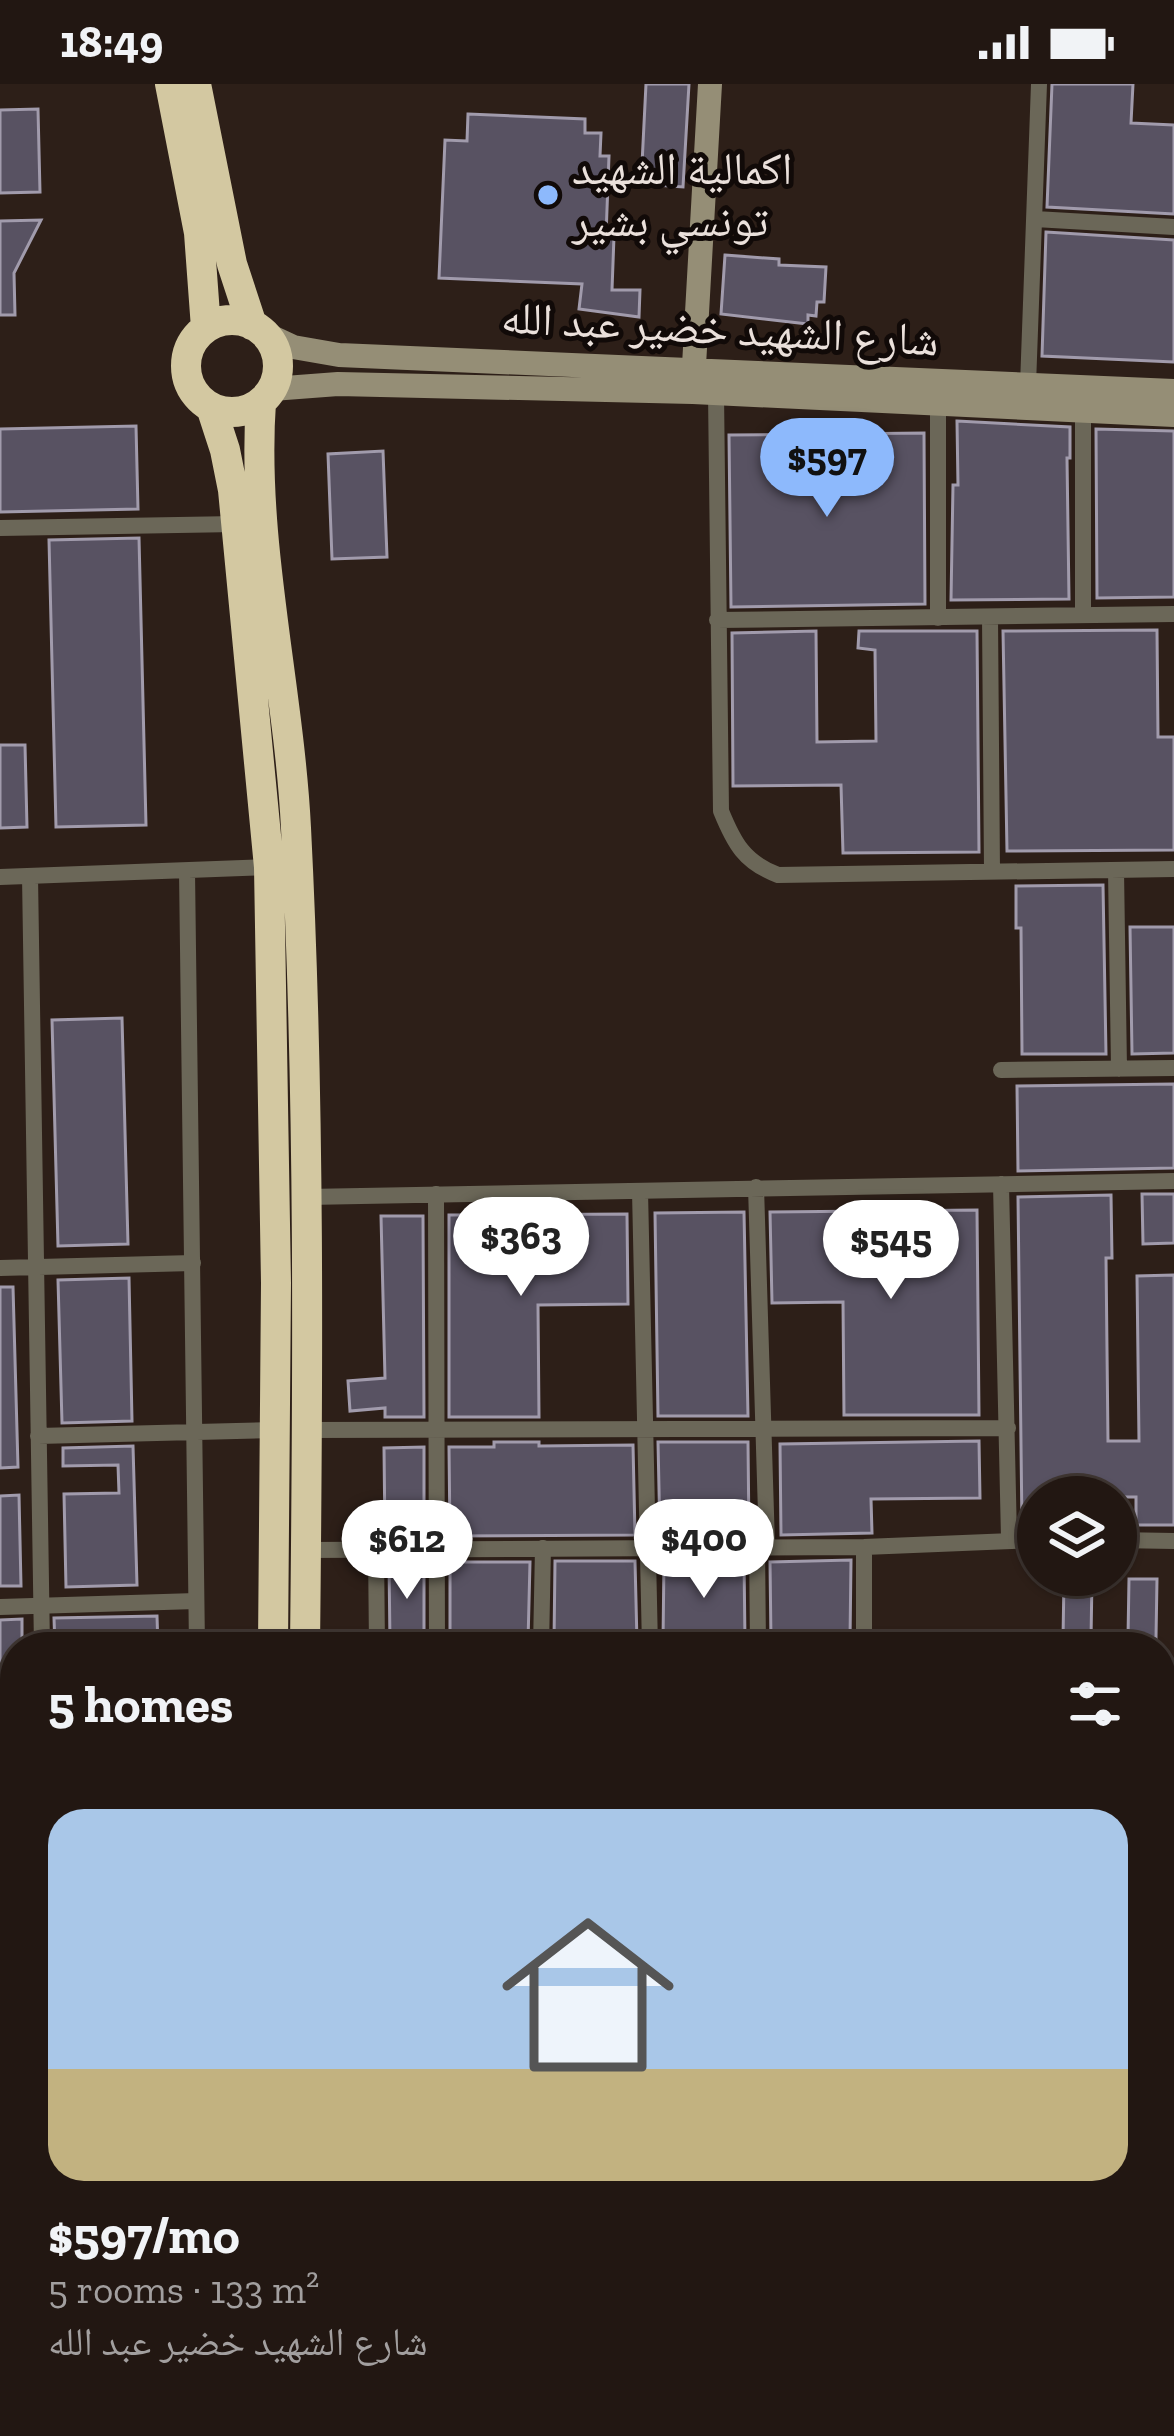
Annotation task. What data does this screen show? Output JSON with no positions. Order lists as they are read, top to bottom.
{
  "streets": {
    "main road": ["شارع الشهيد خضير عبد الله"]
  },
  "places": ["اكمالية الشهيد تونسي بشير"],
  "page": {
    "status": "18:49",
    "price": [
      "$597",
      "$363",
      "$545",
      "$400",
      "$612"
    ],
    "heading": "5 homes",
    "list": [
      {
        "name": "$597/mo",
        "note": "5 rooms · 133 m² · شارع الشهيد خضير عبد الله"
      }
    ]
  }
}
